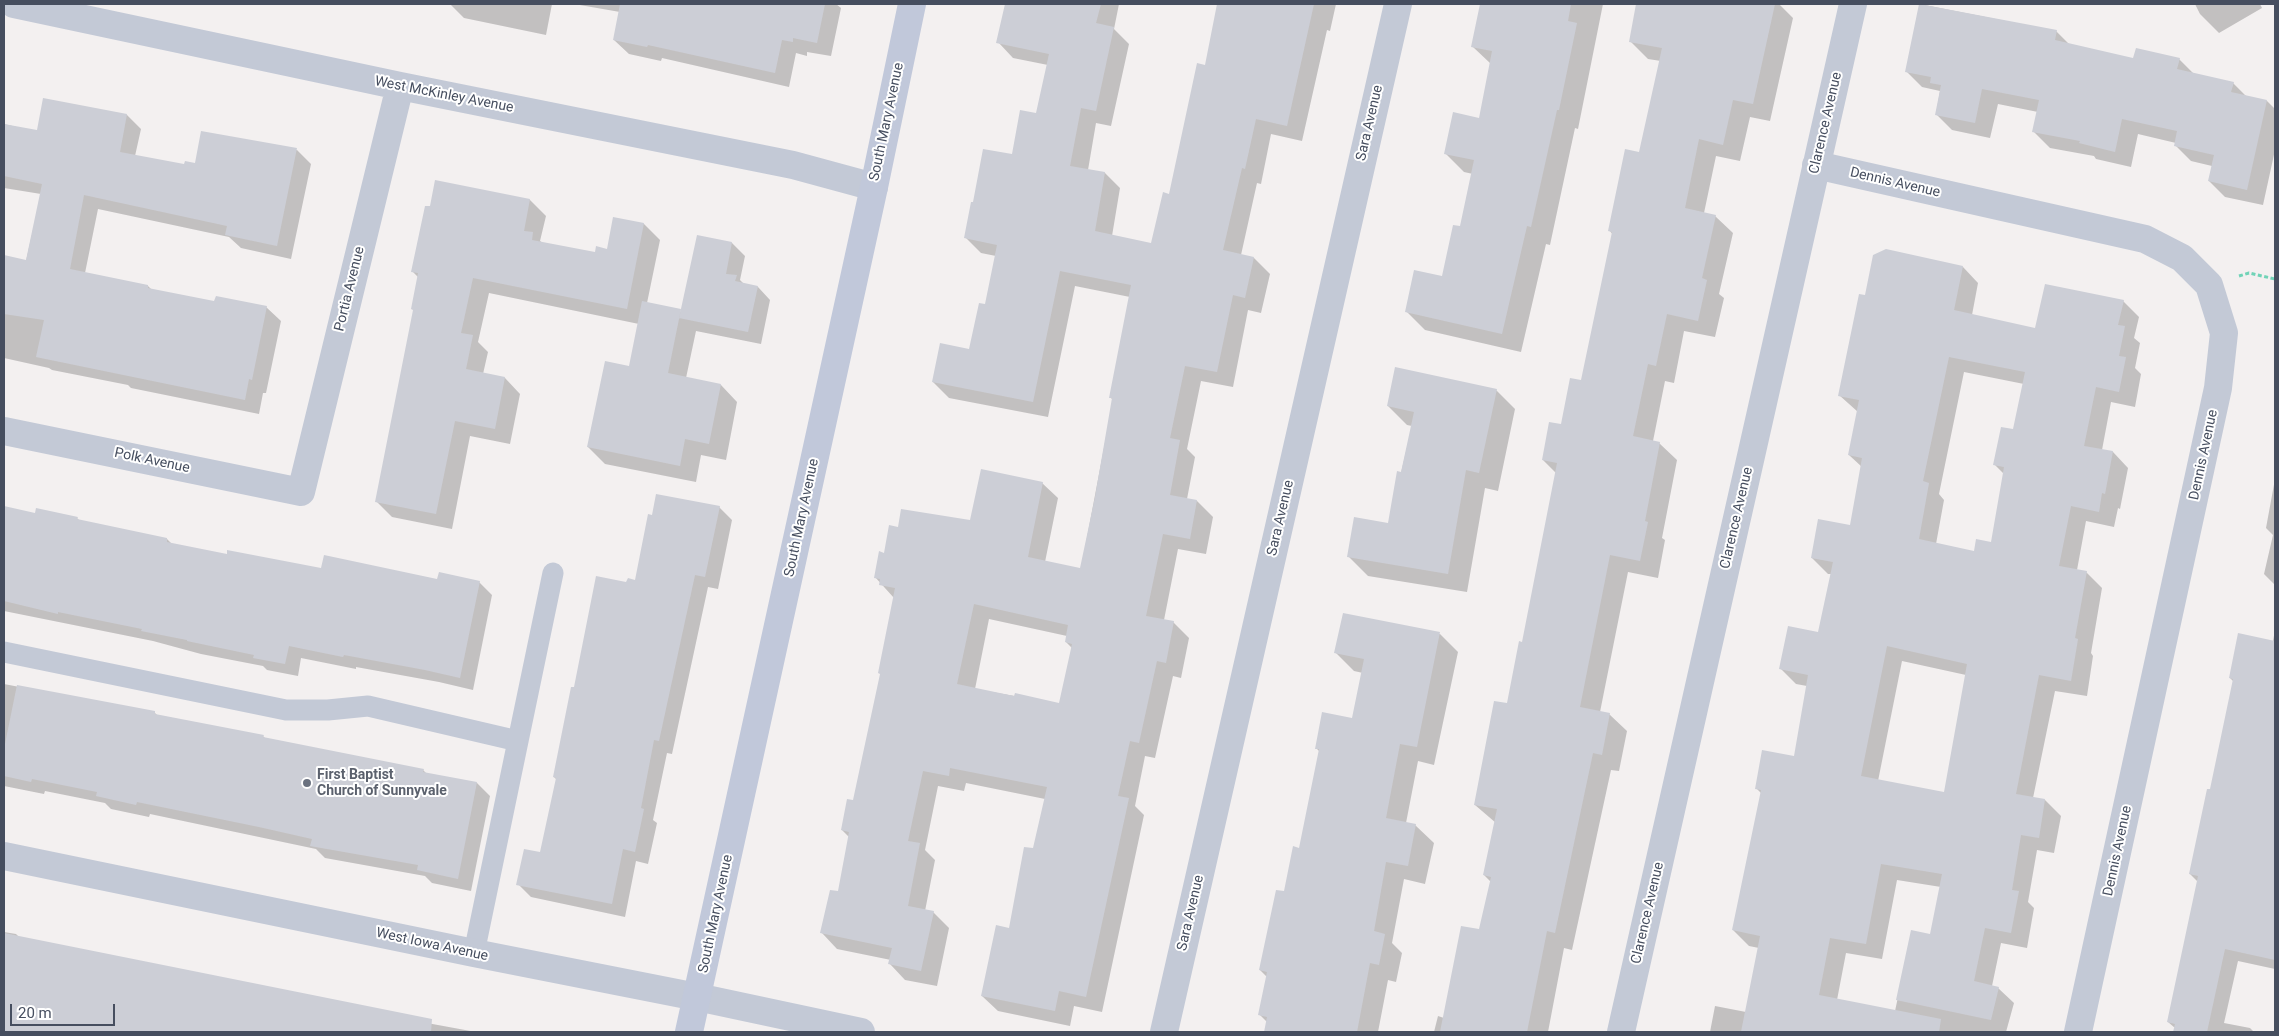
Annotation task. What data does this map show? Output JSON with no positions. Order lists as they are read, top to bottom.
{
  "streets": {
    "main road": ["South Mary Avenue"],
    "street": [
      "West McKinley Avenue",
      "Sara Avenue",
      "Clarence Avenue",
      "Dennis Avenue",
      "Portia Avenue",
      "Polk Avenue",
      "West Iowa Avenue"
    ]
  },
  "crossings": [
    ["West McKinley Avenue", "South Mary Avenue"],
    ["West McKinley Avenue", "Portia Avenue"],
    ["South Mary Avenue", "West Iowa Avenue"],
    ["Clarence Avenue", "Dennis Avenue"],
    ["Portia Avenue", "Polk Avenue"]
  ],
  "places": ["First Baptist Church of Sunnyvale"],
  "scale_bar": "20 m"
}
